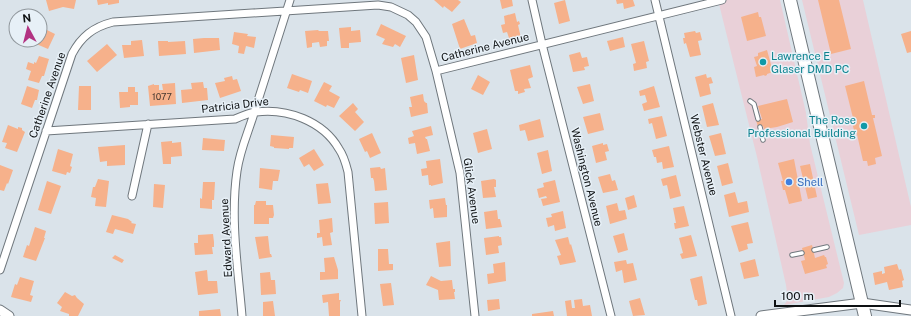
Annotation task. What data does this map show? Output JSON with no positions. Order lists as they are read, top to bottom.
{
  "streets": {
    "street": [
      "Catherine Avenue",
      "Patricia Drive",
      "Webster Avenue",
      "Washington Avenue",
      "Glick Avenue",
      "Edward Avenue"
    ]
  },
  "crossings": [
    ["Catherine Avenue", "Patricia Drive"],
    ["Catherine Avenue", "Webster Avenue"],
    ["Catherine Avenue", "Washington Avenue"],
    ["Catherine Avenue", "Glick Avenue"],
    ["Catherine Avenue", "Edward Avenue"],
    ["Patricia Drive", "Edward Avenue"]
  ],
  "places": ["Lawrence E Glaser DMD PC", "The Rose Professional Building", "Shell"],
  "house_numbers": ["1077"],
  "scale_bar": "100 m",
  "north": "top"
}
